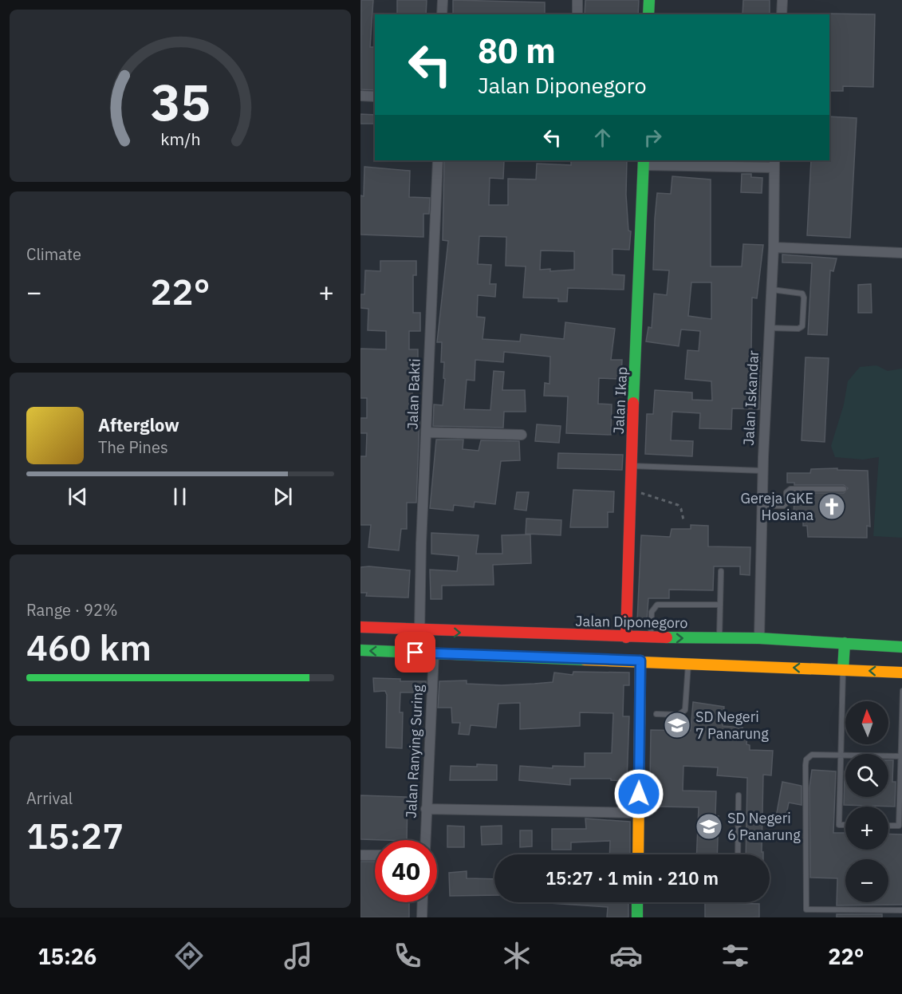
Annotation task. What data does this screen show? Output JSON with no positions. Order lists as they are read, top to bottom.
{
  "streets": {
    "main road": ["Jalan Ikap", "Jalan Diponegoro"],
    "street": ["Jalan Bakti", "Jalan Iskandar", "Jalan Ranying Suring"]
  },
  "crossings": [
    ["Jalan Bakti", "Jalan Diponegoro"],
    ["Jalan Iskandar", "Jalan Diponegoro"],
    ["Jalan Ikap", "Jalan Diponegoro"]
  ],
  "places": {
    "church": ["Gereja GKE Hosiana"],
    "school or university": ["SD Negeri 7 Panarung", "SD Negeri 6 Panarung"]
  },
  "north": "top",
  "page": {
    "turn": ["80 m", "Jalan Diponegoro"],
    "tile": [
      "Climate",
      ["Range · 92%", "460 km"],
      ["Arrival", "15:27"]
    ],
    "heat": ["−", "22°", "+"],
    "song": ["Afterglow", "The Pines"],
    "map_buttons": ["+", "−"],
    "limit": "40",
    "trip": "15:27 · 1 min · 210 m",
    "tabs": ["15:26", "22°"],
    "gauge": ["35", "km/h"]
  }
}
